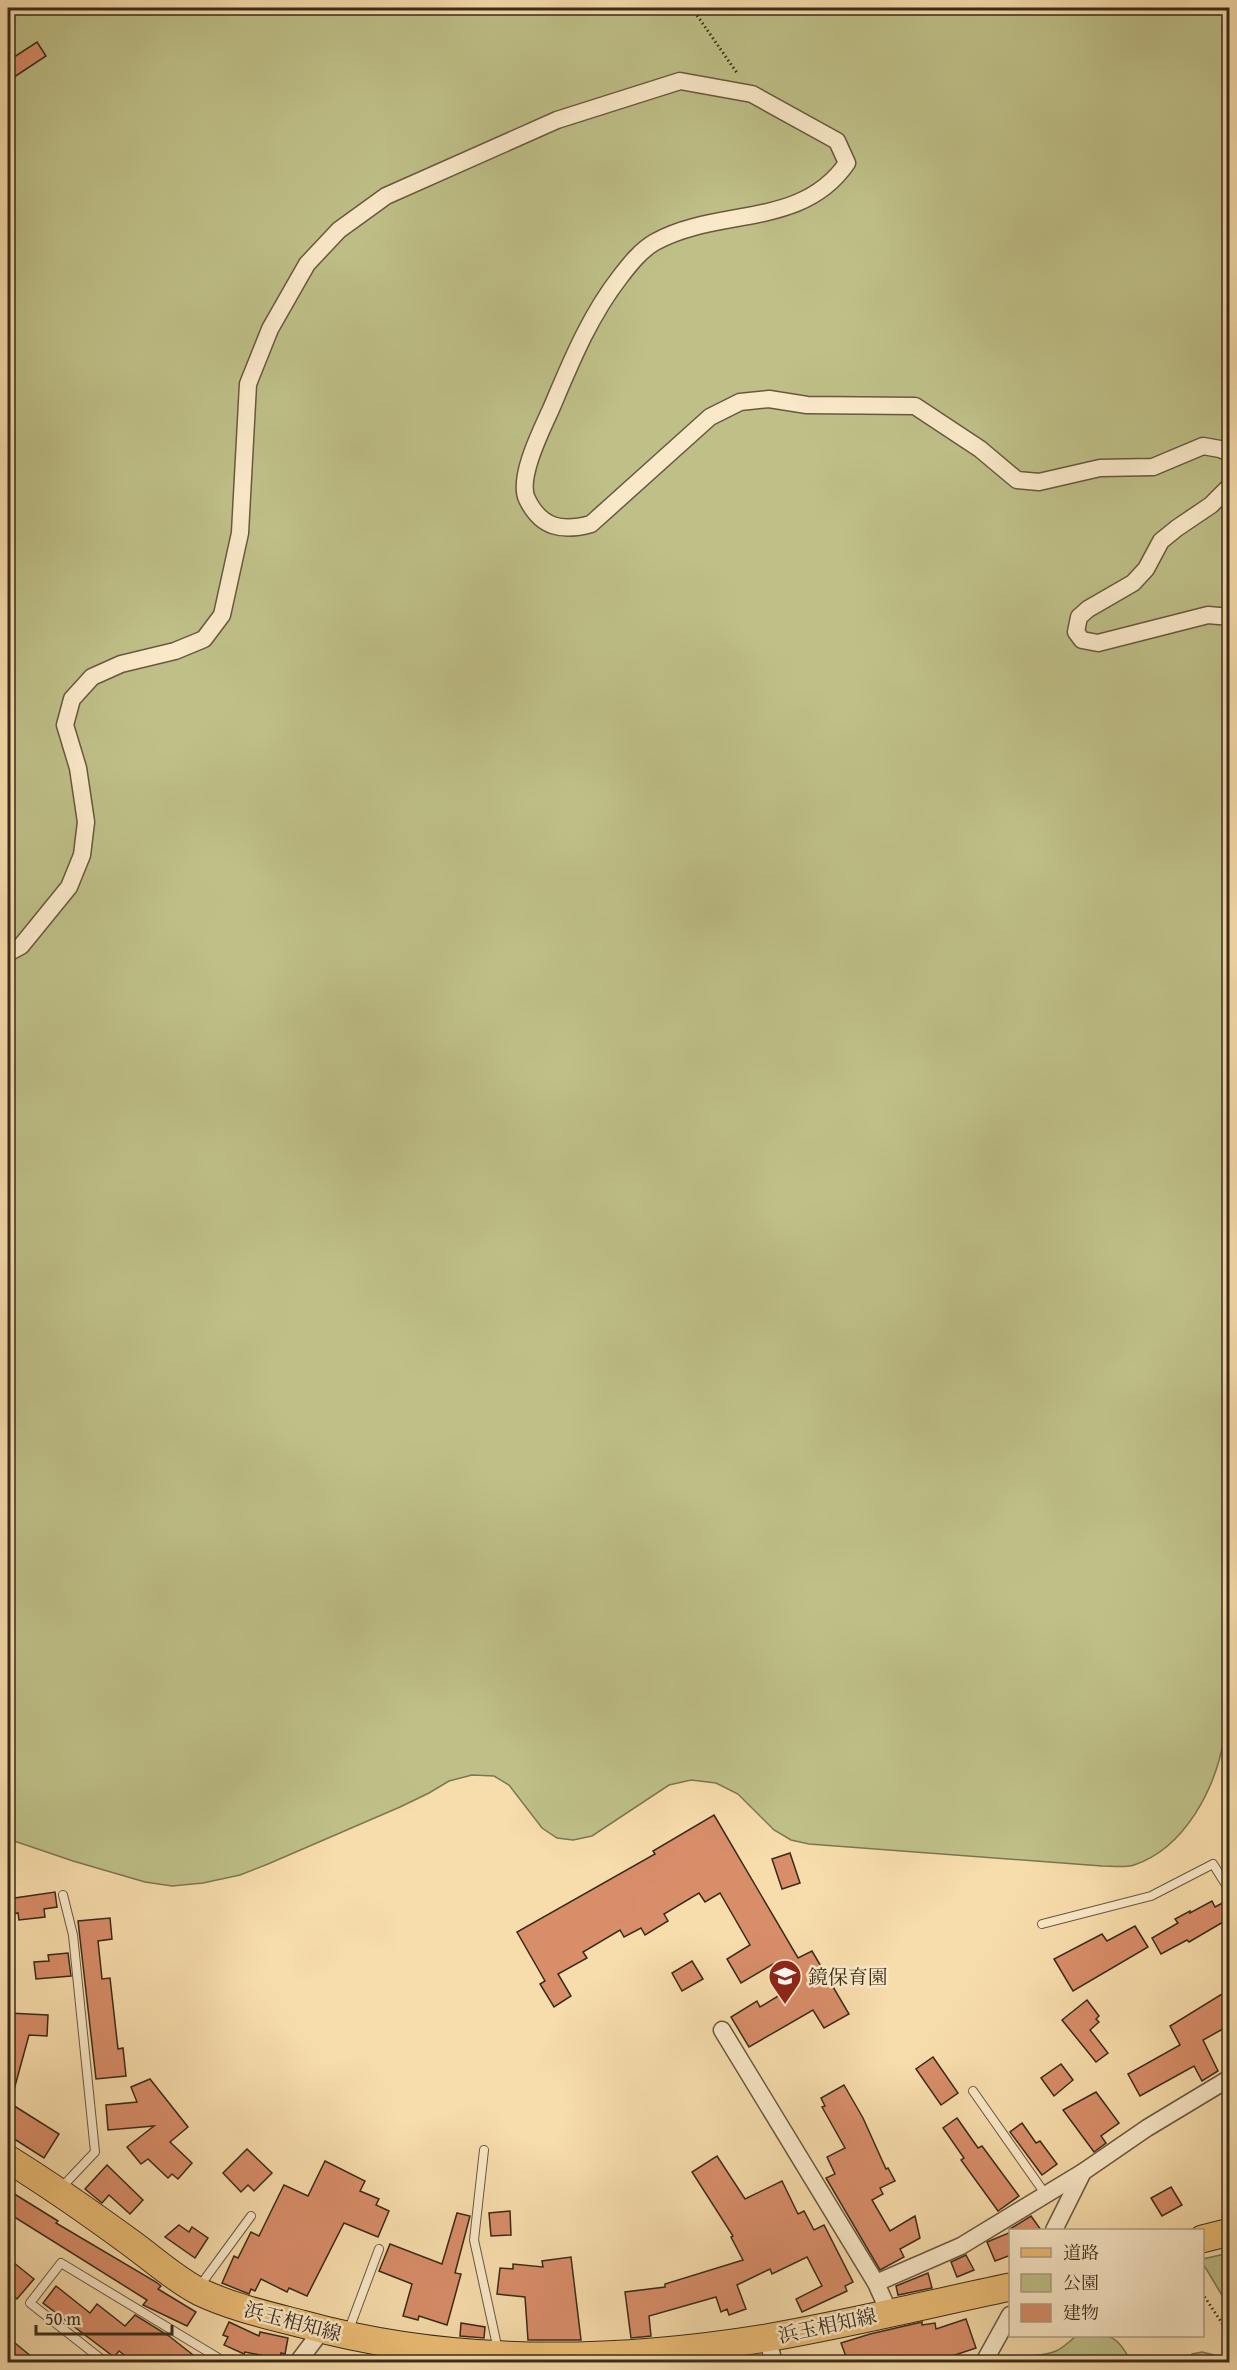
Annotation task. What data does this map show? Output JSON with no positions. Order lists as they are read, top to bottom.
{
  "streets": {
    "main road": ["浜玉相知線"]
  },
  "places": {
    "school or university": ["鏡保育園"]
  },
  "legend": ["道路", "公園", "建物"],
  "scale_bar": "50 m"
}
